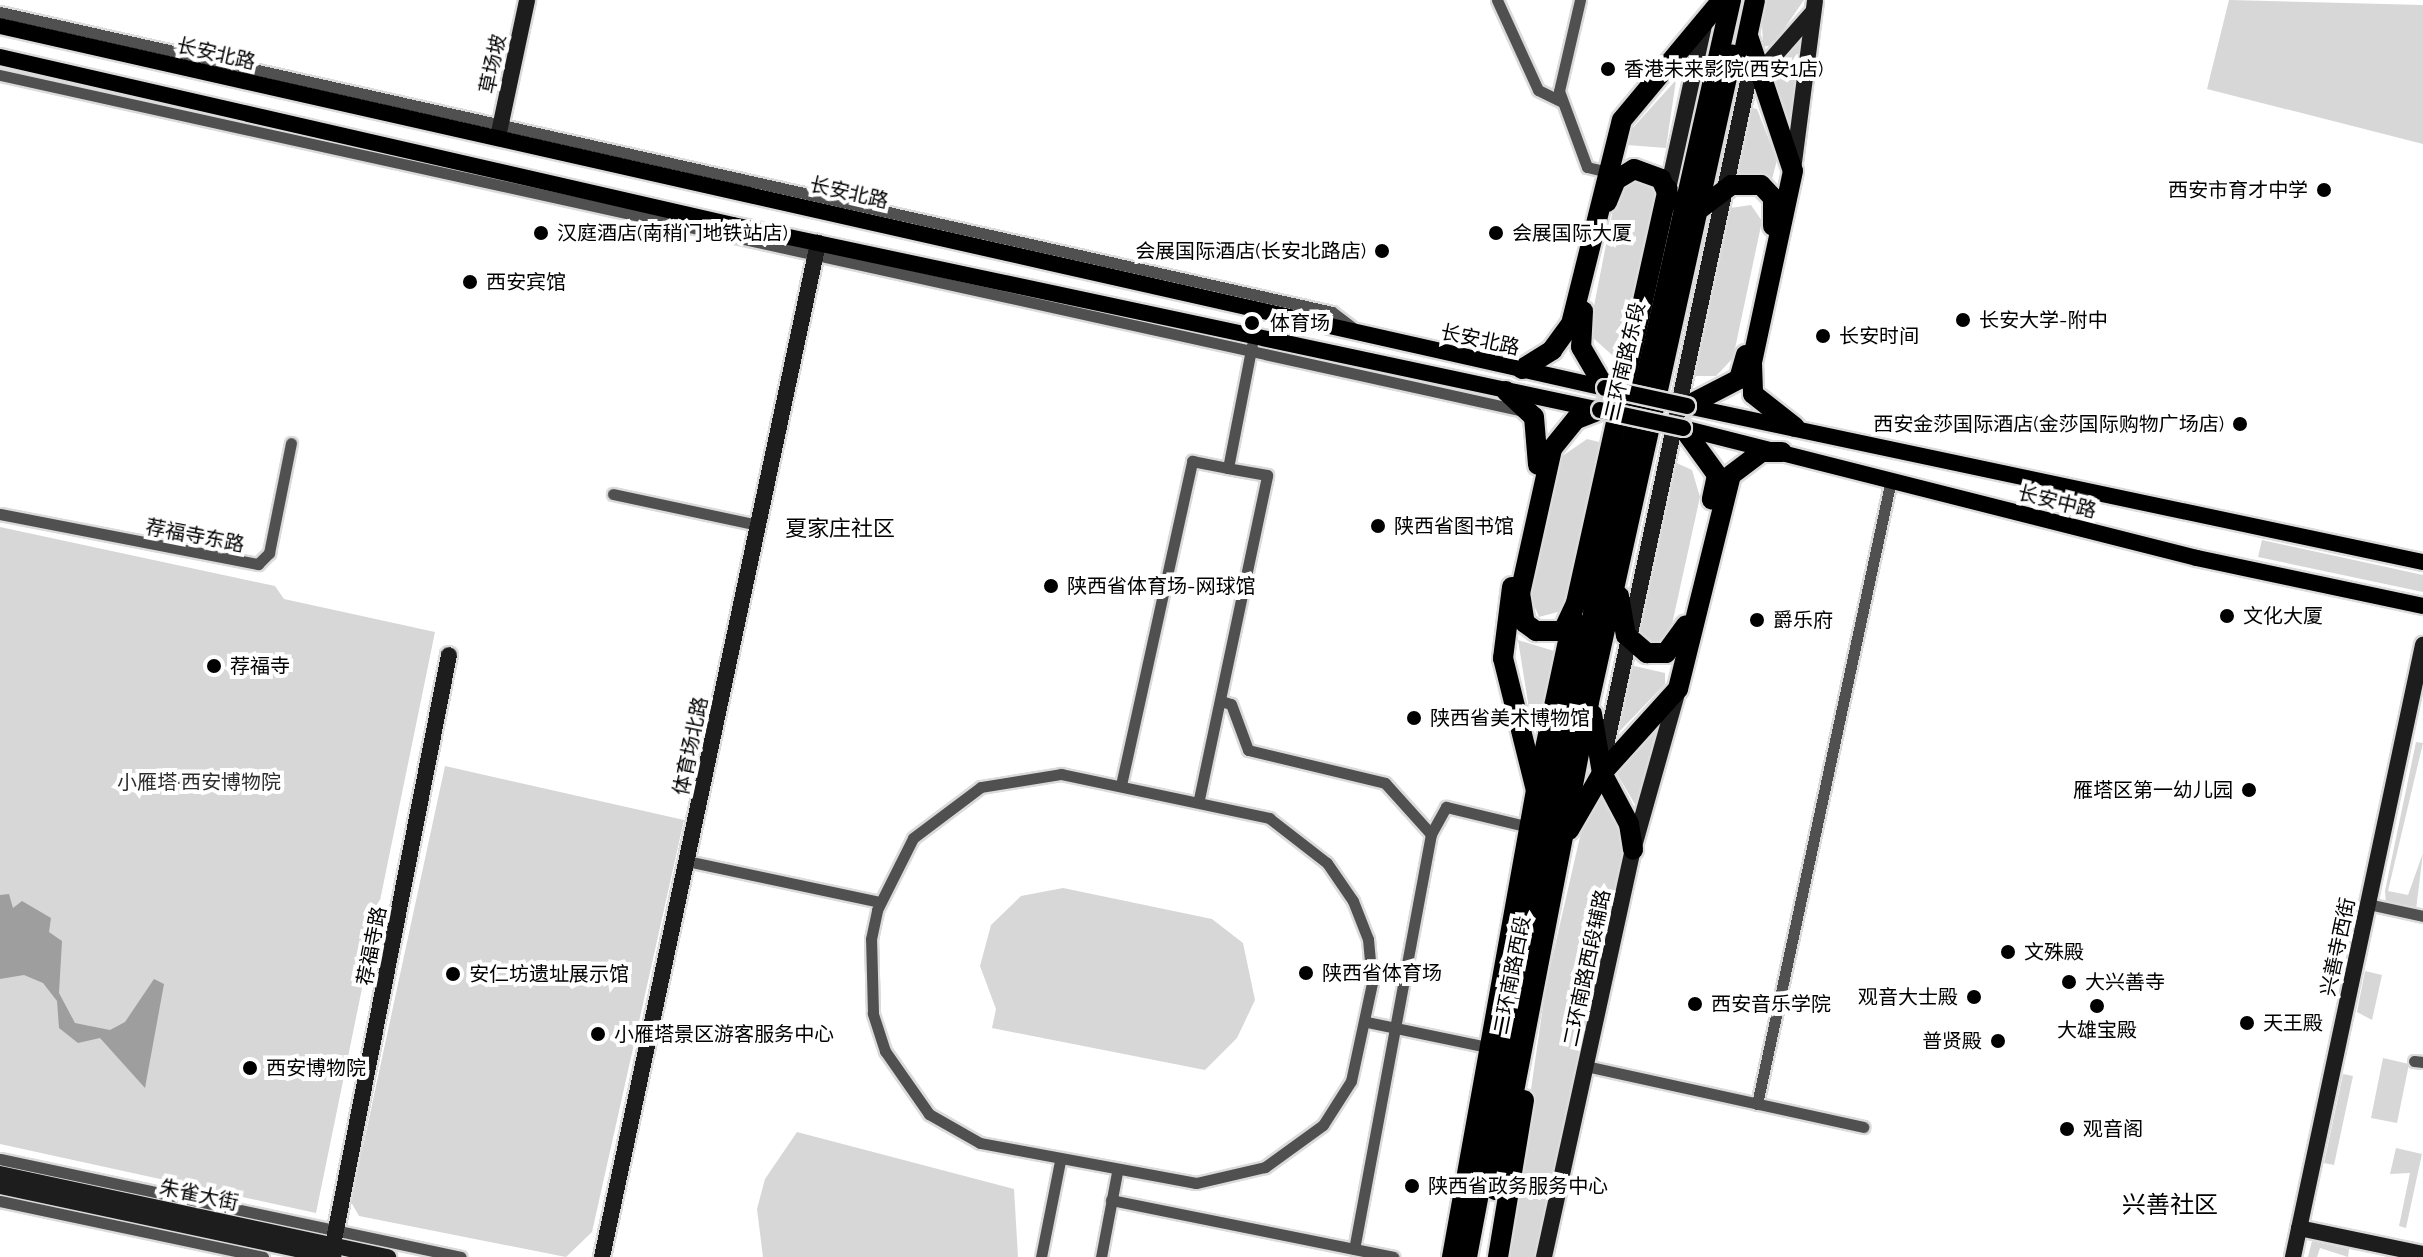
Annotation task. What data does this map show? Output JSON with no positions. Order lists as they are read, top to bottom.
{
  "streets": {
    "highway": ["二环南路东段", "二环南路西段"],
    "main road": ["长安北路", "长安中路"],
    "street": [
      "草场坡",
      "荐福寺东路",
      "体育场北路",
      "荐福寺路",
      "兴善寺西街",
      "二环南路西段辅路",
      "朱雀大街"
    ]
  },
  "crossings": [
    ["长安北路", "草场坡"],
    ["长安北路", "长安中路"],
    ["二环南路东段", "二环南路西段"],
    ["荐福寺路", "朱雀大街"]
  ],
  "districts": ["夏家庄社区", "兴善社区"],
  "parks": ["小雁塔·西安博物院"],
  "places": [
    "香港未来影院(西安1店)",
    "西安市育才中学",
    "汉庭酒店(南稍门地铁站店)",
    "会展国际大厦",
    "会展国际酒店(长安北路店)",
    "西安宾馆",
    "长安大学-附中",
    "体育场",
    "长安时间",
    "西安金莎国际酒店(金莎国际购物广场店)",
    "陕西省图书馆",
    "陕西省体育场-网球馆",
    "文化大厦",
    "爵乐府",
    "荐福寺",
    "陕西省美术博物馆",
    "雁塔区第一幼儿园",
    "文殊殿",
    "陕西省体育场",
    "安仁坊遗址展示馆",
    "大兴善寺",
    "观音大士殿",
    "西安音乐学院",
    "大雄宝殿",
    "天王殿",
    "小雁塔景区游客服务中心",
    "普贤殿",
    "西安博物院",
    "观音阁",
    "陕西省政务服务中心"
  ]
}
